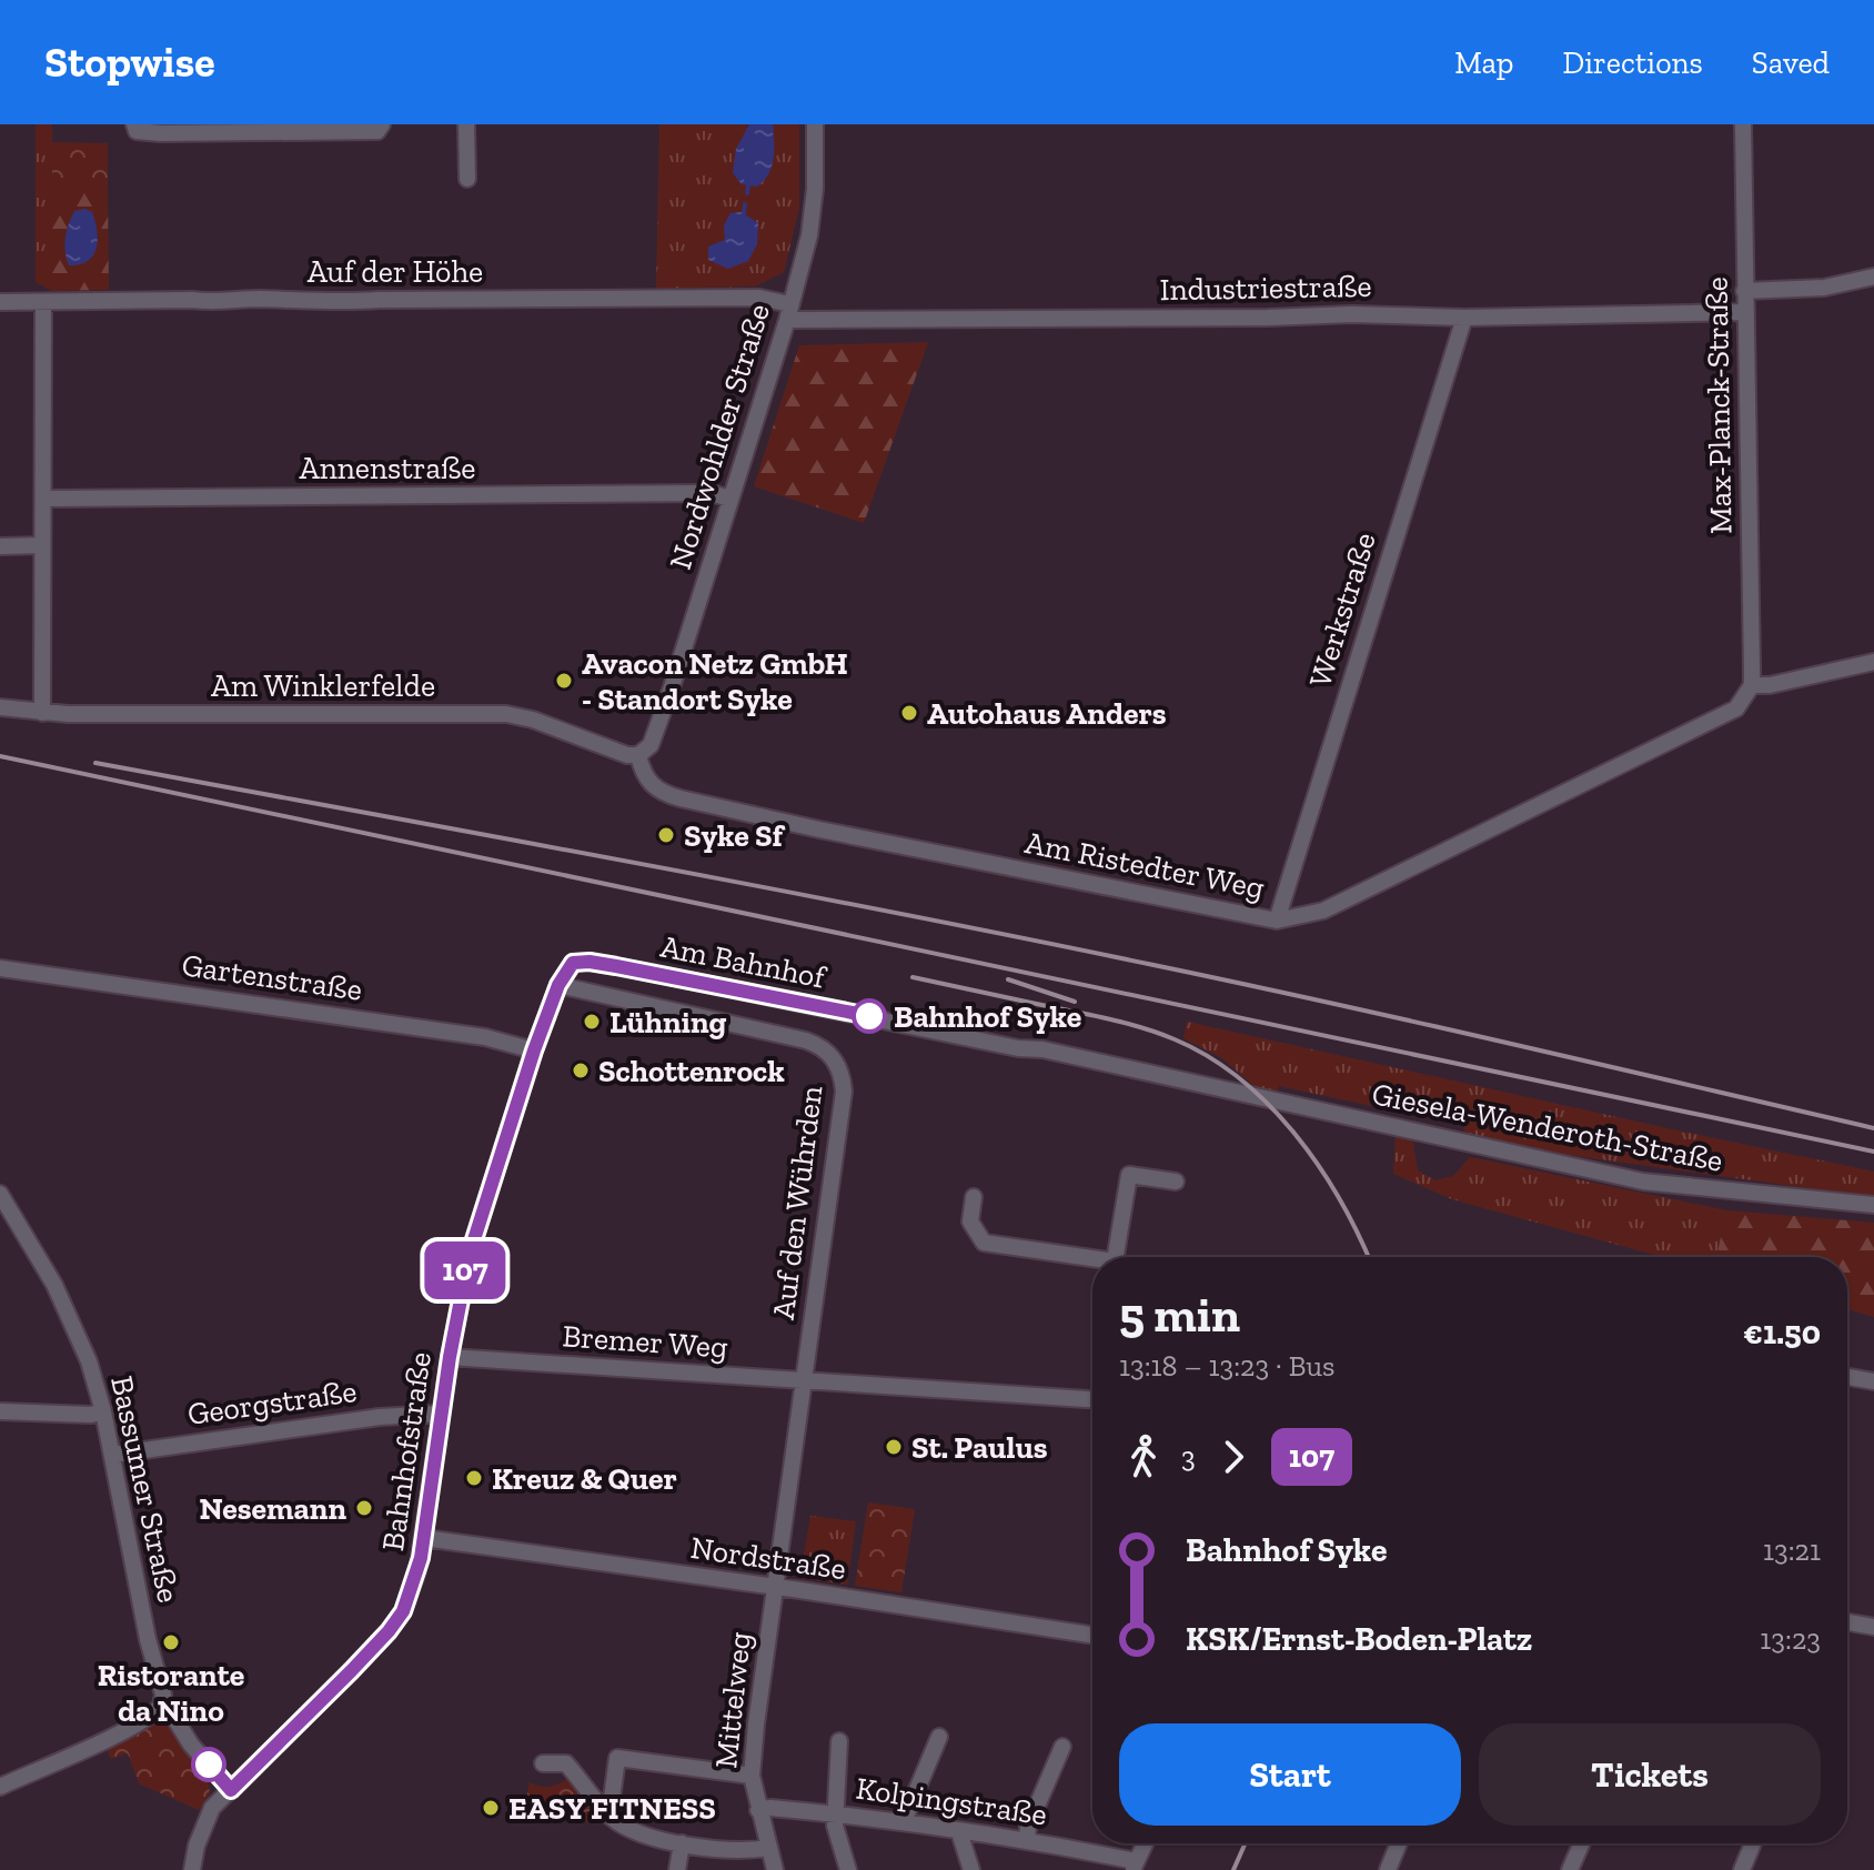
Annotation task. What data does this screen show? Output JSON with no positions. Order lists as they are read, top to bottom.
{
  "streets": {
    "street": [
      "Auf der Höhe",
      "Industriestraße",
      "Max-Planck-Straße",
      "Nordwohlder Straße",
      "Annenstraße",
      "Werkstraße",
      "Am Winklerfelde",
      "Am Ristedter Weg",
      "Am Bahnhof",
      "Gartenstraße",
      "Giesela-Wenderoth-Straße",
      "Auf den Wührden",
      "Bremer Weg",
      "Georgstraße",
      "Bahnhofstraße",
      "Bassumer Straße",
      "Nordstraße",
      "Mittelweg",
      "Kolpingstraße"
    ]
  },
  "crossings": [
    ["Auf der Höhe", "Industriestraße"],
    ["Auf der Höhe", "Nordwohlder Straße"],
    ["Industriestraße", "Max-Planck-Straße"],
    ["Industriestraße", "Nordwohlder Straße"],
    ["Industriestraße", "Werkstraße"],
    ["Max-Planck-Straße", "Am Ristedter Weg"],
    ["Nordwohlder Straße", "Annenstraße"],
    ["Nordwohlder Straße", "Am Winklerfelde"],
    ["Nordwohlder Straße", "Am Ristedter Weg"],
    ["Werkstraße", "Am Ristedter Weg"],
    ["Am Winklerfelde", "Am Ristedter Weg"],
    ["Am Bahnhof", "Giesela-Wenderoth-Straße"],
    ["Am Bahnhof", "Bahnhofstraße"],
    ["Gartenstraße", "Bahnhofstraße"],
    ["Auf den Wührden", "Bremer Weg"],
    ["Auf den Wührden", "Bahnhofstraße"],
    ["Auf den Wührden", "Nordstraße"],
    ["Auf den Wührden", "Mittelweg"],
    ["Bremer Weg", "Bahnhofstraße"],
    ["Georgstraße", "Bahnhofstraße"],
    ["Georgstraße", "Bassumer Straße"],
    ["Bahnhofstraße", "Bassumer Straße"],
    ["Bahnhofstraße", "Nordstraße"],
    ["Nordstraße", "Mittelweg"],
    ["Mittelweg", "Kolpingstraße"]
  ],
  "places": [
    "Avacon Netz GmbH - Standort Syke",
    "Autohaus Anders",
    "Syke Sf",
    "Bahnhof Syke",
    "Lühning",
    "Schottenrock",
    "St. Paulus",
    "Kreuz & Quer",
    "Nesemann",
    "Ristorante da Nino",
    "EASY FITNESS"
  ],
  "lines": ["bus line 107"],
  "page": {
    "header": "Stopwise",
    "nav": ["Map", "Directions", "Saved"],
    "on_map": "107",
    "heading": ["5 min", "13:18 – 13:23 · Bus", "€1.50"],
    "legs": ["3", "107"],
    "list": [
      {
        "name": "Bahnhof Syke",
        "value": "13:21"
      },
      {
        "name": "KSK/Ernst-Boden-Platz",
        "value": "13:23"
      }
    ],
    "buttons": ["Start", "Tickets"]
  }
}
